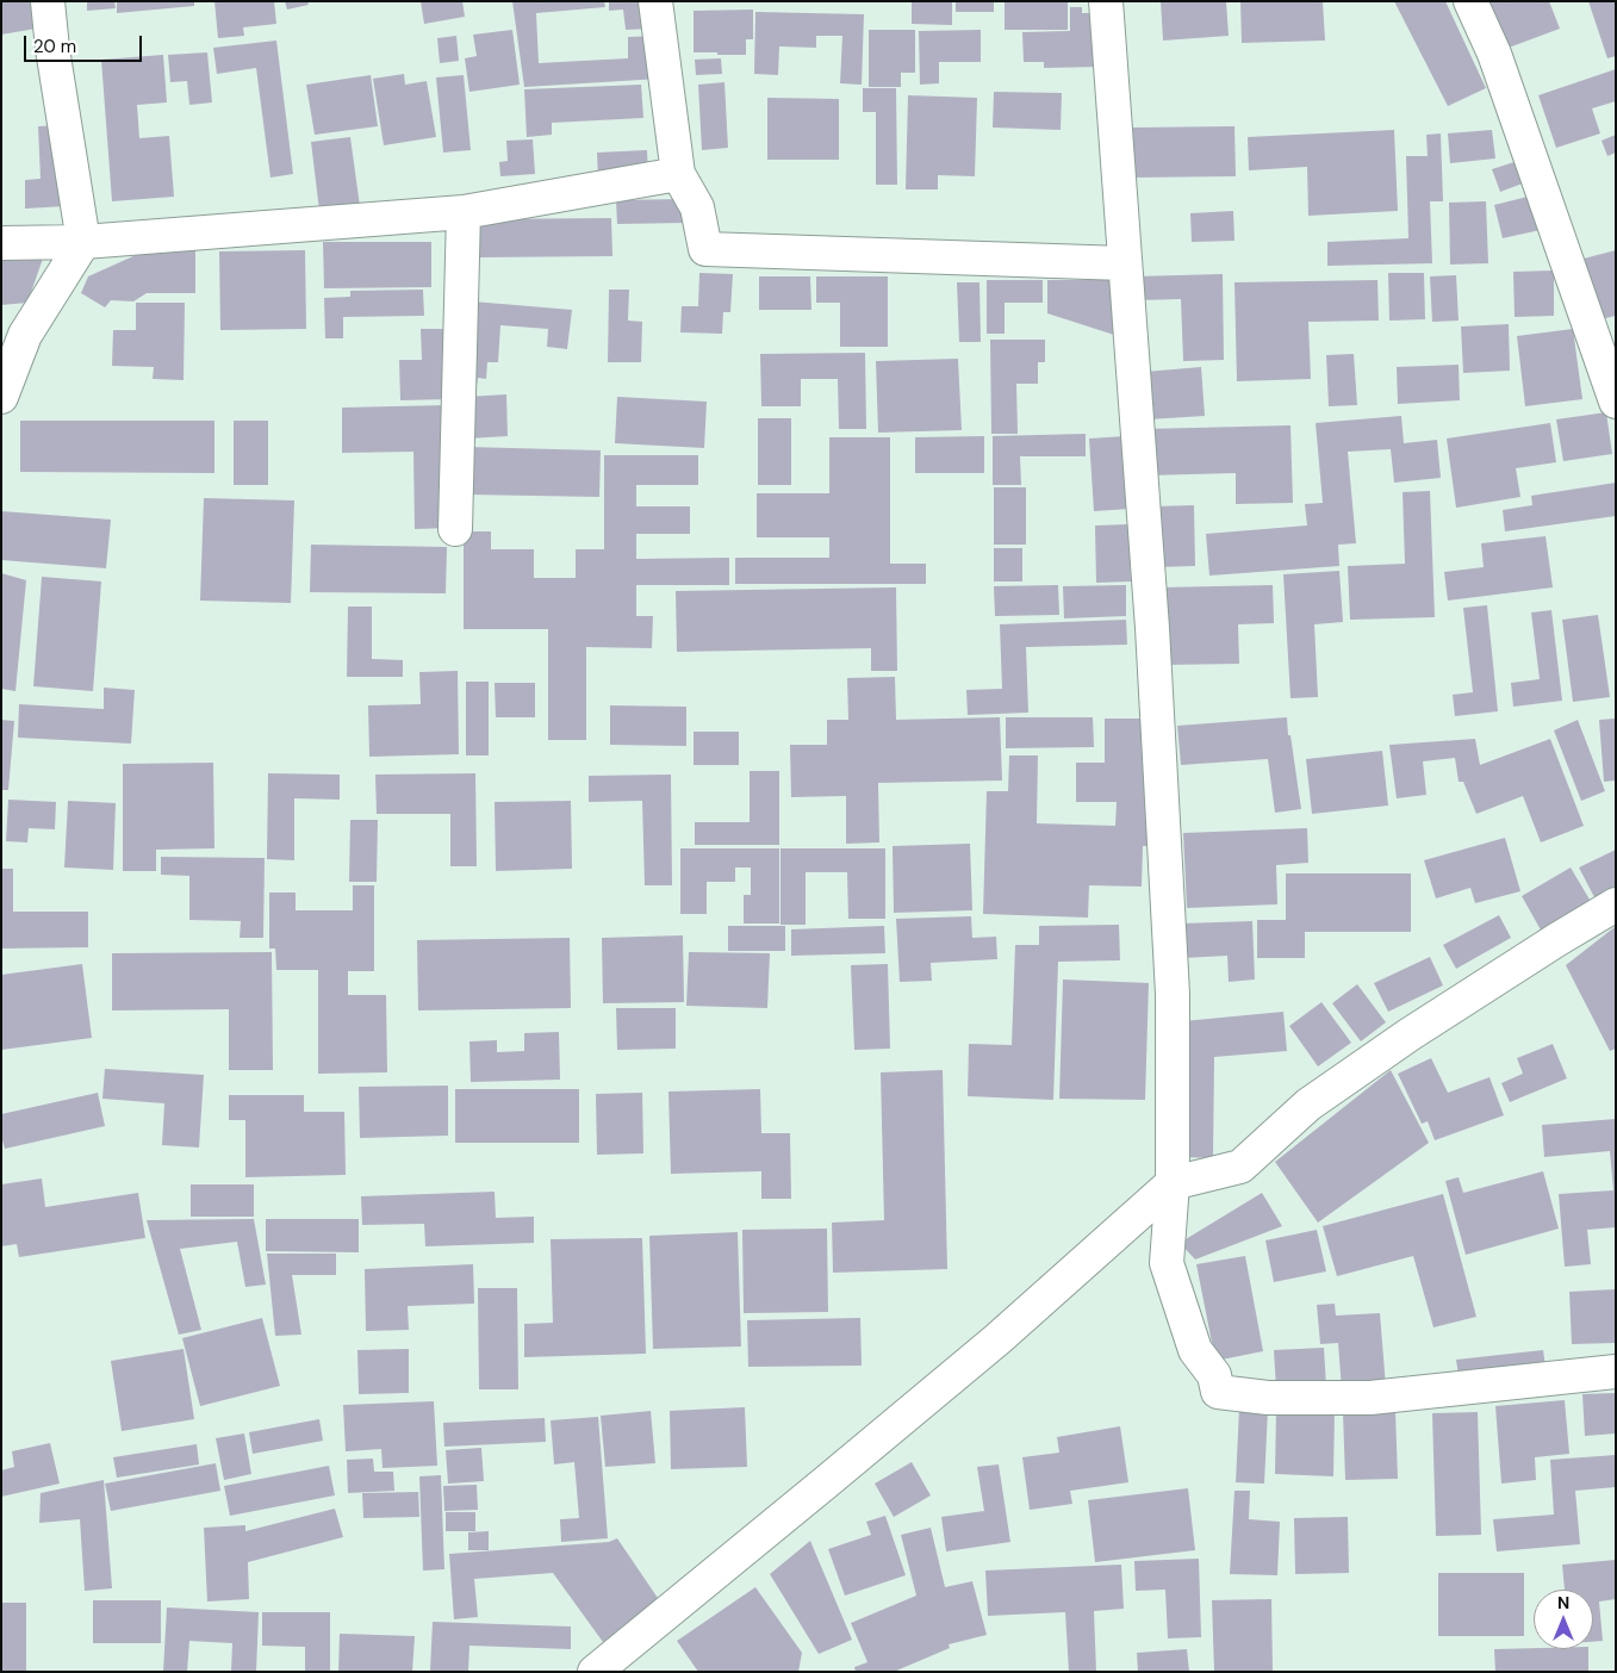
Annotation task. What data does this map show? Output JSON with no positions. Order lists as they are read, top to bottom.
{
  "scale_bar": "20 m",
  "north": "top"
}
